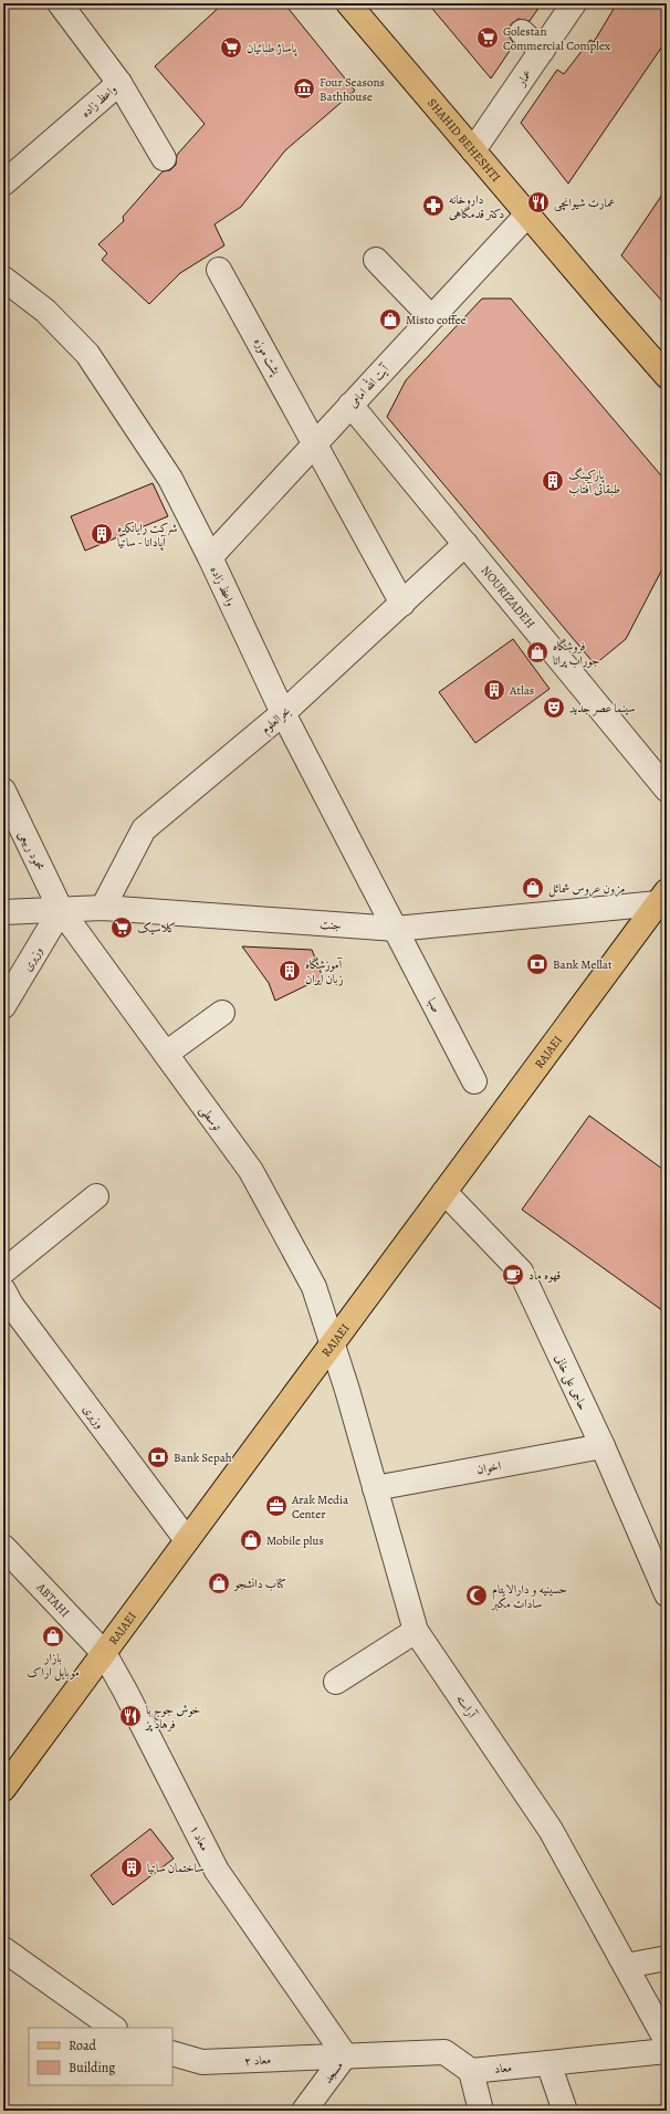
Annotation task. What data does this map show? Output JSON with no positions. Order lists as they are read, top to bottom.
{
  "streets": {
    "main road": ["SHAHID BEHESHTI", "RAJAEI"],
    "street": [
      "عمار",
      "واعظ زاده",
      "پشت موزه",
      "آیت الله امامی",
      "NOURIZADEH",
      "بحرالعلوم",
      "محمود ربیعی",
      "جنت",
      "وزیری",
      "صبا",
      "توسطی",
      "حاجی علی خانی",
      "اخوان",
      "ABTAHI",
      "آراسته",
      "معاد ۱",
      "معاد ۲",
      "معاد",
      "مسجد"
    ]
  },
  "crossings": [
    ["عمار", "SHAHID BEHESHTI"],
    ["واعظ زاده", "آیت الله امامی"],
    ["واعظ زاده", "بحرالعلوم"],
    ["واعظ زاده", "جنت"],
    ["واعظ زاده", "صبا"],
    ["SHAHID BEHESHTI", "آیت الله امامی"],
    ["پشت موزه", "آیت الله امامی"],
    ["پشت موزه", "بحرالعلوم"],
    ["آیت الله امامی", "NOURIZADEH"],
    ["NOURIZADEH", "بحرالعلوم"],
    ["بحرالعلوم", "جنت"],
    ["محمود ربیعی", "جنت"],
    ["محمود ربیعی", "وزیری"],
    ["محمود ربیعی", "توسطی"],
    ["جنت", "وزیری"],
    ["جنت", "صبا"],
    ["جنت", "RAJAEI"],
    ["جنت", "توسطی"],
    ["وزیری", "RAJAEI"],
    ["وزیری", "توسطی"],
    ["RAJAEI", "توسطی"],
    ["RAJAEI", "حاجی علی خانی"],
    ["RAJAEI", "ABTAHI"],
    ["RAJAEI", "آراسته"],
    ["RAJAEI", "معاد ۱"],
    ["توسطی", "آراسته"],
    ["حاجی علی خانی", "اخوان"],
    ["اخوان", "آراسته"],
    ["ABTAHI", "معاد ۱"],
    ["معاد ۱", "معاد ۲"],
    ["معاد ۱", "مسجد"],
    ["معاد ۲", "مسجد"]
  ],
  "places": {
    "supermarket": ["Golestan Commercial Complex", "پاساژ طبائیان", "کلاسیک"],
    "museum": ["Four Seasons Bathhouse"],
    "restaurant": ["عمارت شیوانچی", "خوش جوج با فرهاد پز"],
    "pharmacy": ["داروخانه دکتر قدمگاهی"],
    "shop": [
      "Misto coffee",
      "فروشگاه جوراب پرانا",
      "مزون عروس شمائل",
      "Mobile plus",
      "کتاب دانشجو",
      "بازار موبایل اراک"
    ],
    "building": [
      "پارکینگ طبقاتی آفتاب",
      "شرکت رایانکده آپادانا - ساتیا",
      "Atlas",
      "آموزشگاه زبان ایران",
      "ساختمان ساتیا"
    ],
    "theatre": ["سینما عصر جدید"],
    "bank": ["Bank Mellat", "Bank Sepah"],
    "cafe": ["قهوه ماد"],
    "office": ["Arak Media Center"],
    "mosque": ["حسینیه و دارالایتام سادات مکبر"]
  },
  "legend": ["Road", "Building"]
}
